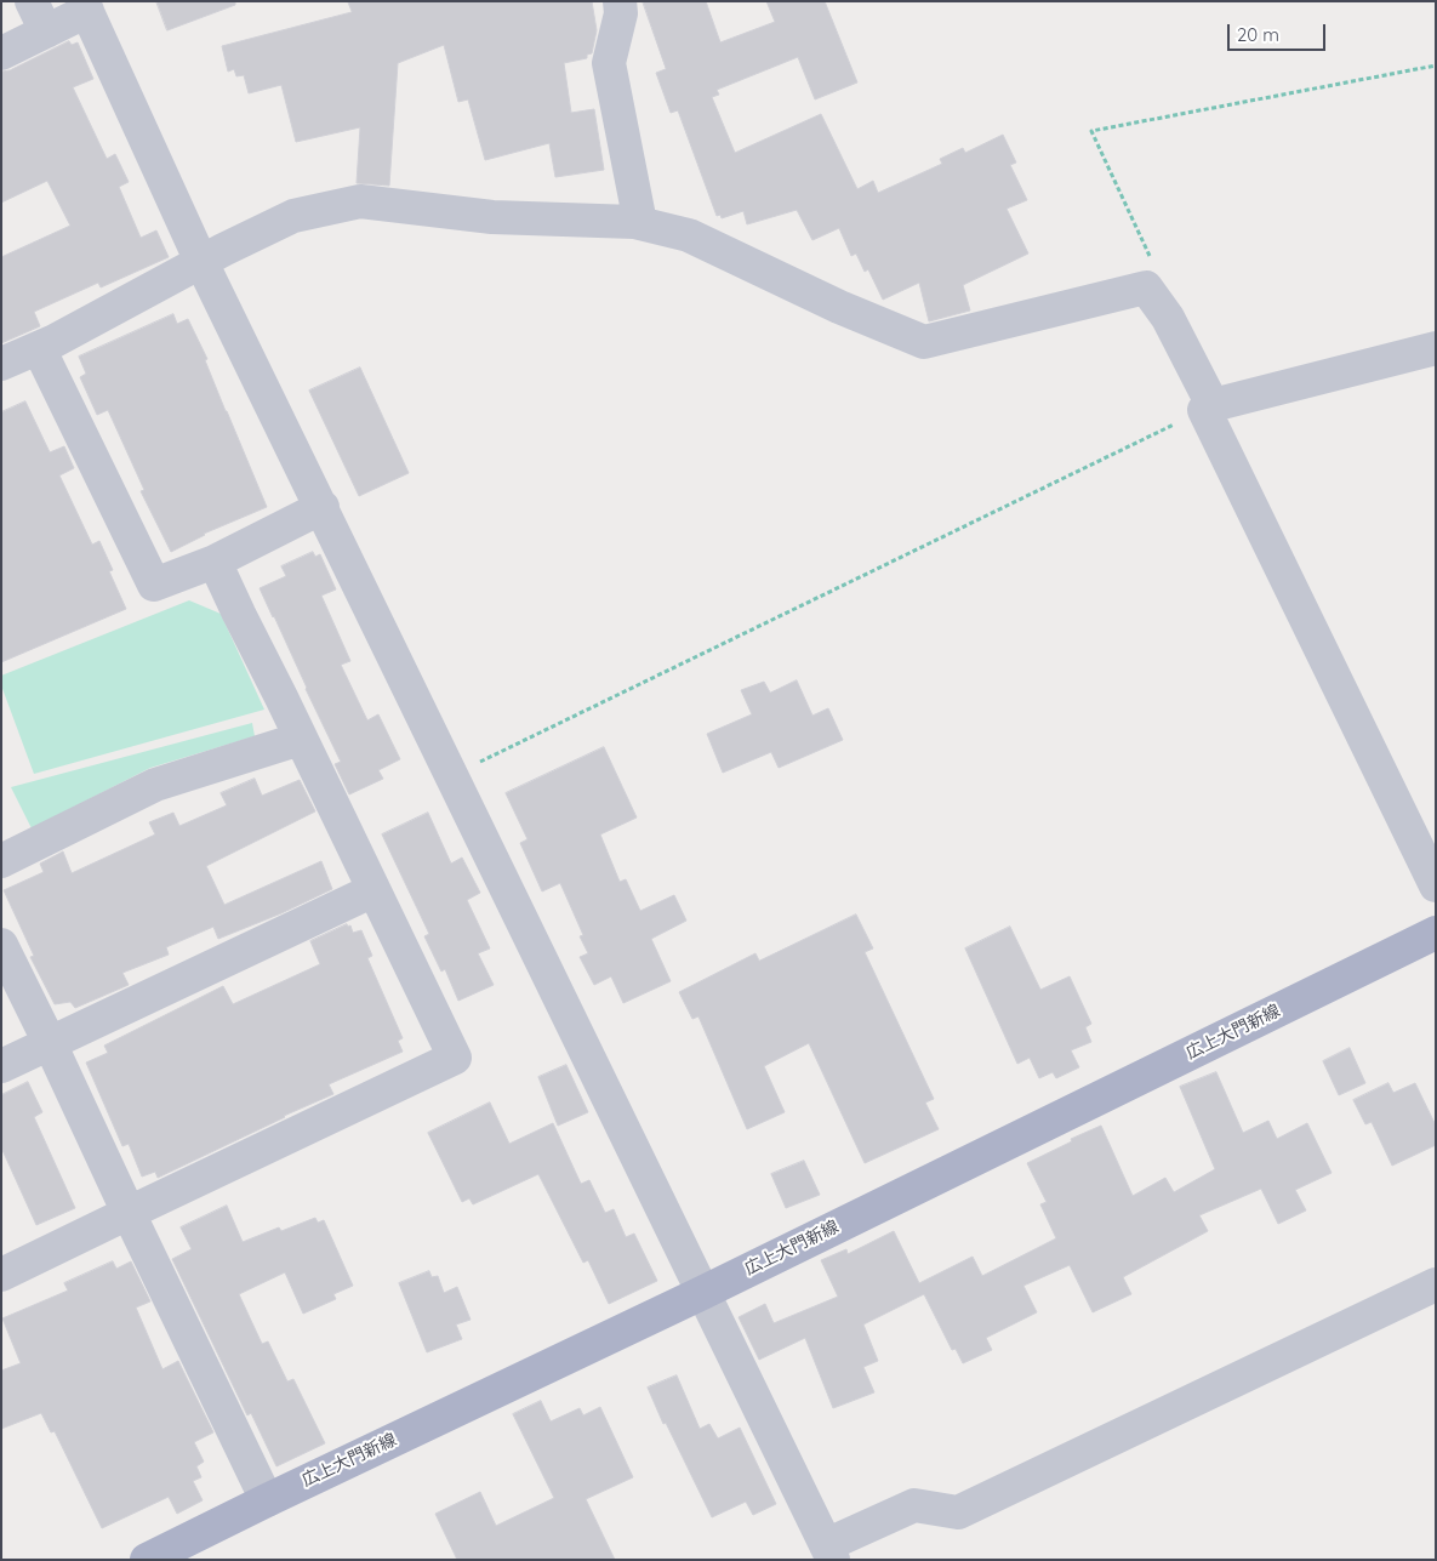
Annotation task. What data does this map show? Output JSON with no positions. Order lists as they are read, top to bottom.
{
  "streets": {
    "main road": ["広上大門新線"]
  },
  "scale_bar": "20 m"
}
